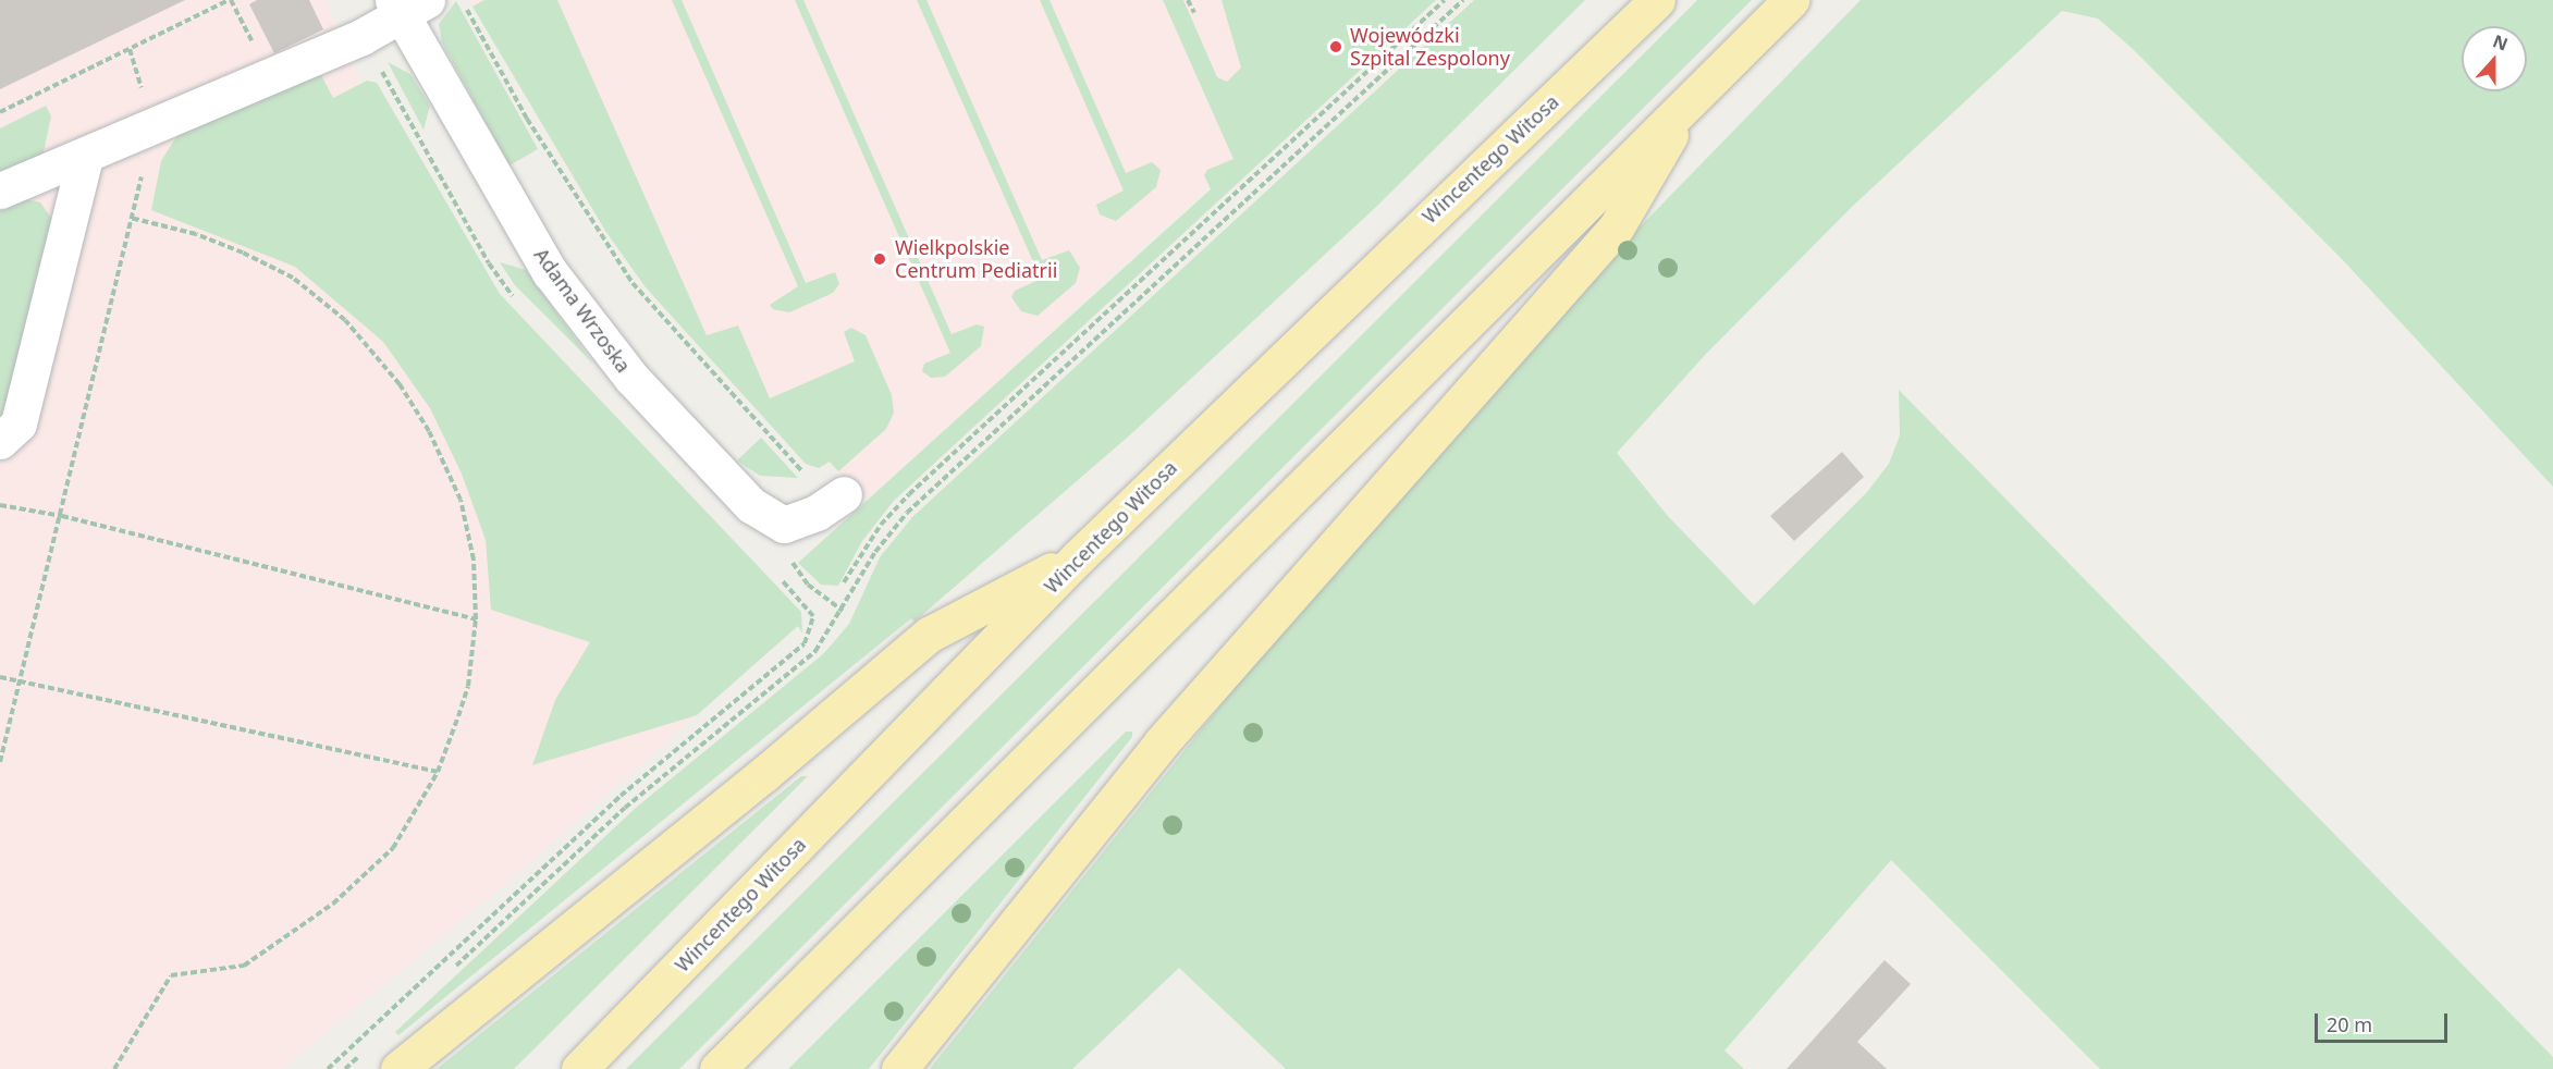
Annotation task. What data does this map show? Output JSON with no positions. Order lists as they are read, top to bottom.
{
  "streets": {
    "main road": ["Wincentego Witosa"],
    "street": ["Adama Wrzoska"]
  },
  "places": ["Wojewódzki Szpital Zespolony", "Wielkpolskie Centrum Pediatrii"],
  "scale_bar": "20 m",
  "north": "top"
}
